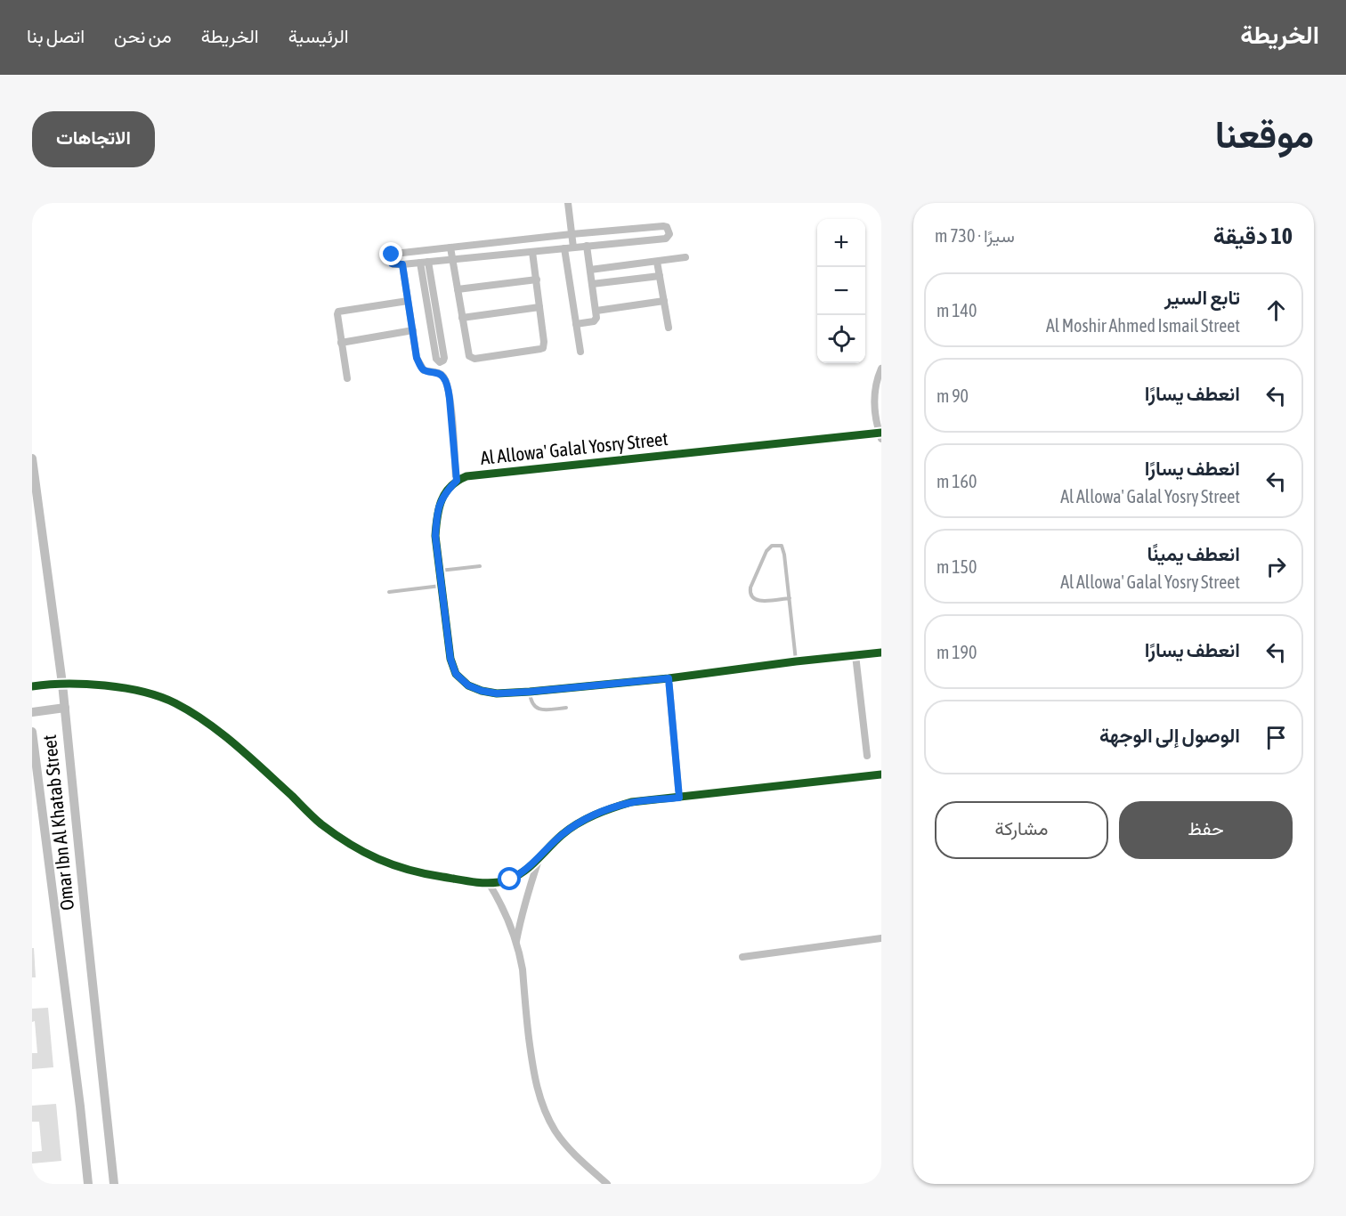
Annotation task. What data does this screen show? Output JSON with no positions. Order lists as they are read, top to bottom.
{
  "streets": {
    "street": ["Al Allowa' Galal Yosry Street", "Omar Ibn Al Khatab Street"]
  },
  "page": {
    "header": "الخريطة",
    "nav": [
      "الرئيسية",
      "الخريطة",
      "من نحن",
      "اتصل بنا"
    ],
    "title": "موقعنا",
    "buttons": [
      "الاتجاهات",
      ["حفظ", "مشاركة"]
    ],
    "heading": ["10 دقيقة", "سيرًا · 730 m"],
    "map_buttons": ["+", "−"],
    "list": [
      ["تابع السير", "Al Moshir Ahmed Ismail Street", "140 m"],
      ["انعطف يسارًا", "90 m"],
      ["انعطف يسارًا", "Al Allowa' Galal Yosry Street", "160 m"],
      ["انعطف يمينًا", "Al Allowa' Galal Yosry Street", "150 m"],
      ["انعطف يسارًا", "190 m"],
      "الوصول إلى الوجهة"
    ]
  }
}
